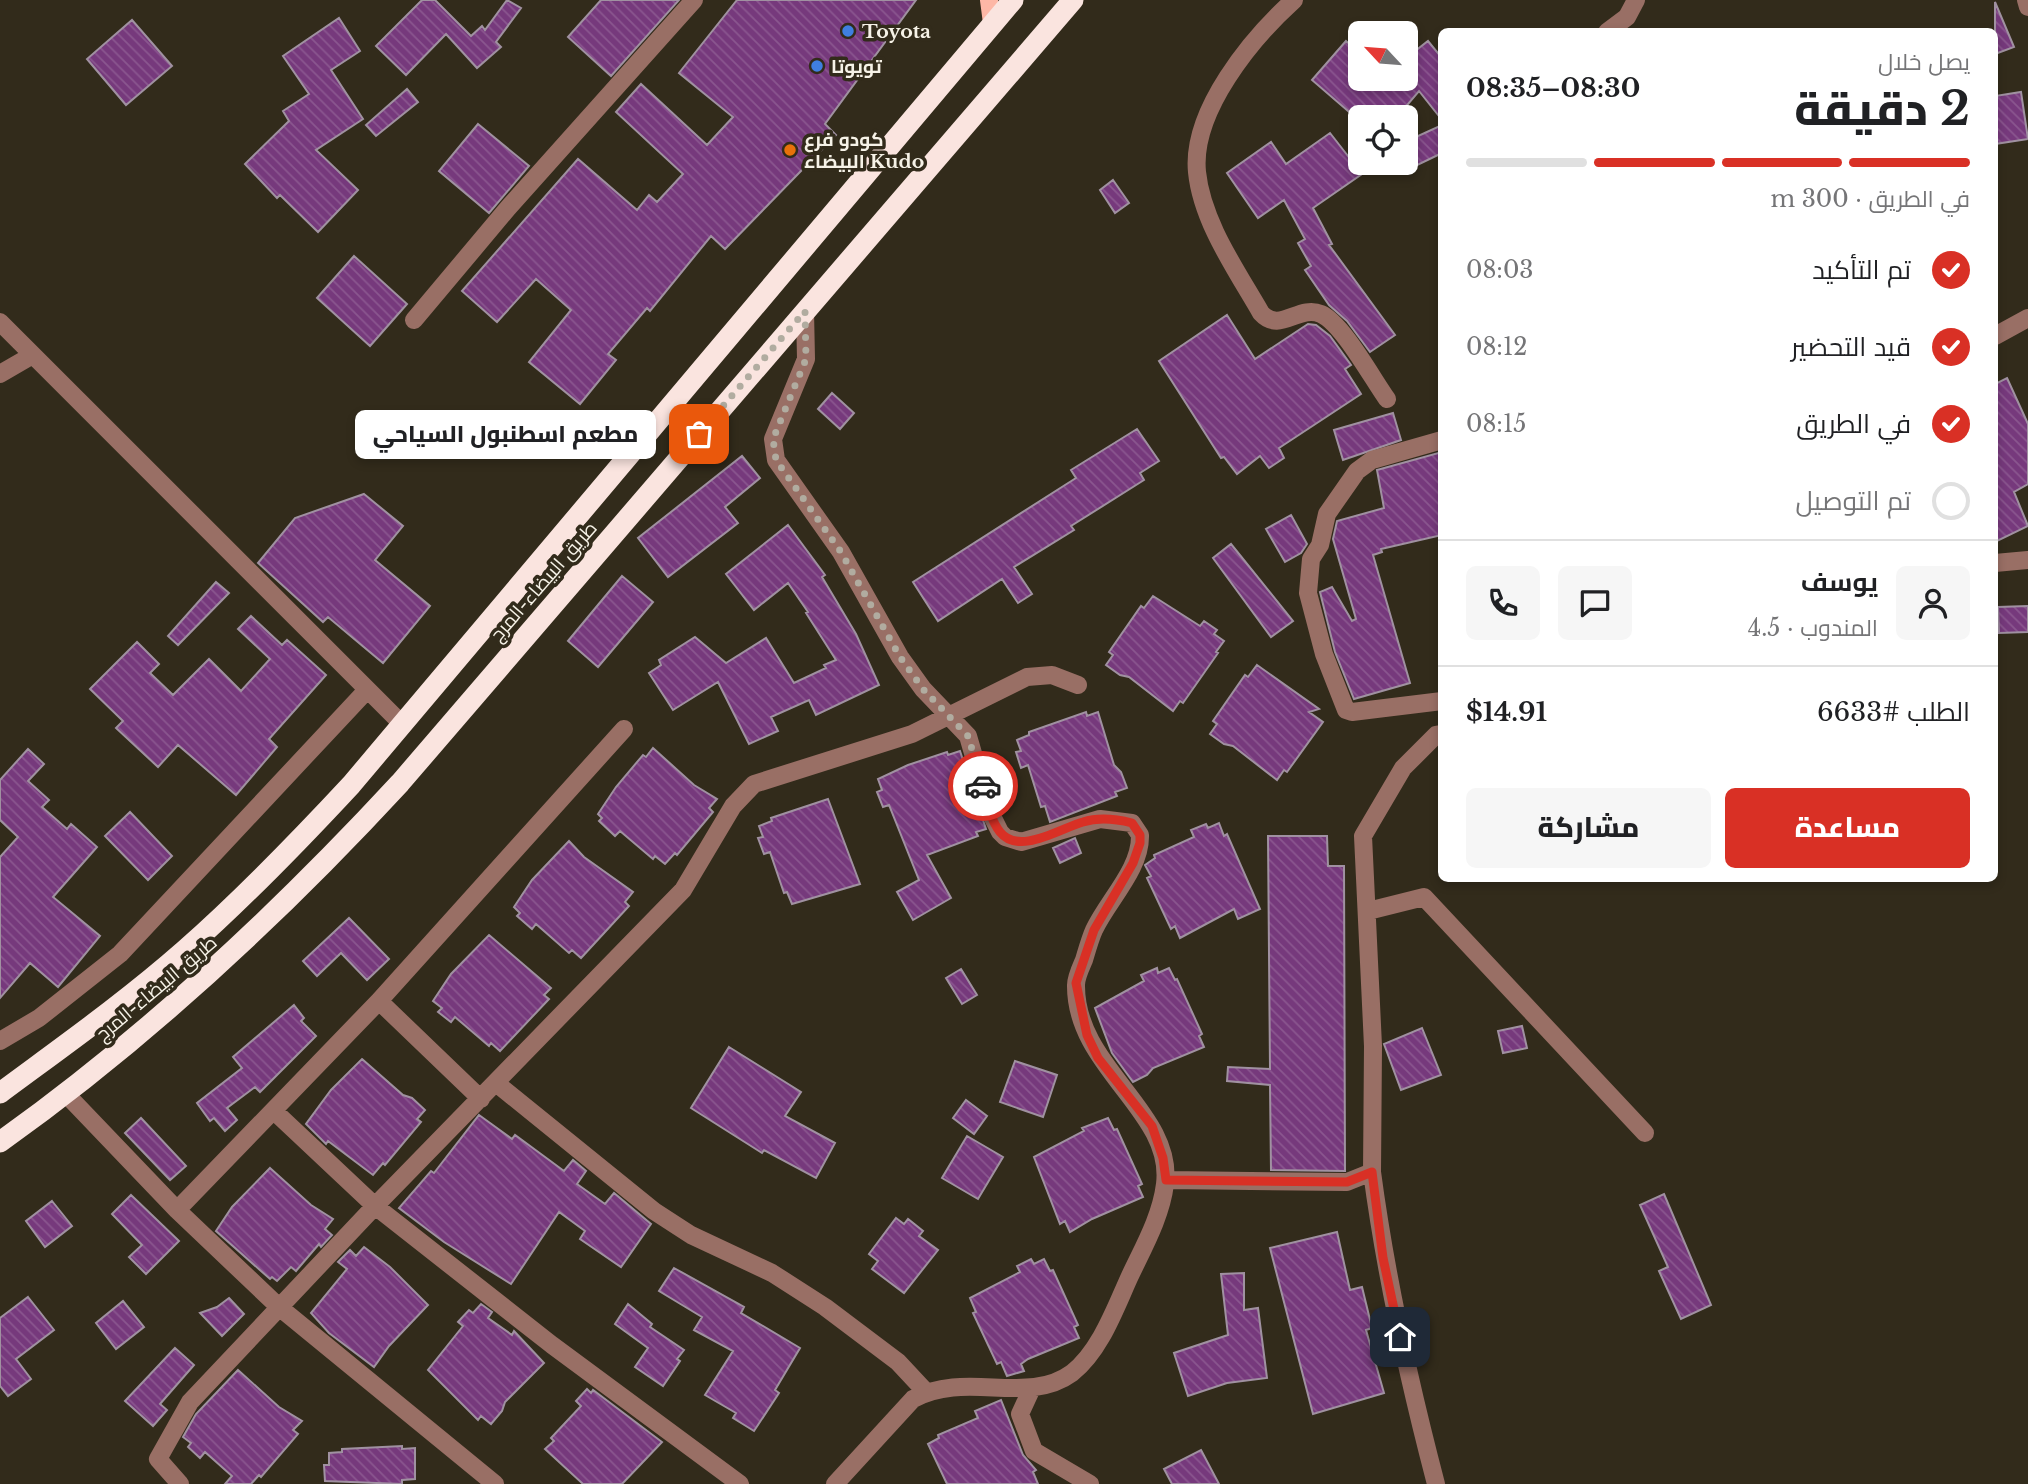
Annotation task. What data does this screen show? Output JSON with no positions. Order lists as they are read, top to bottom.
{
  "streets": {
    "highway": ["طريق البيضاء-المرج"]
  },
  "places": [
    "Toyota",
    "تويوتا",
    "كودو فرع البيضاء Kudo",
    "مطعم اسطنبول السياحي"
  ],
  "north": "top left",
  "page": {
    "heading": ["2 دقيقة", "يصل خلال", "08:30–08:35"],
    "panel": [
      "يوسف",
      "المندوب · 4.5",
      "الطلب #6633",
      "$14.91"
    ],
    "bar": "في الطريق · 300 m",
    "list": [
      ["تم التأكيد", "08:03"],
      ["قيد التحضير", "08:12"],
      ["في الطريق", "08:15"],
      "تم التوصيل"
    ],
    "bubble": "مطعم اسطنبول السياحي",
    "buttons": ["مساعدة", "مشاركة"]
  }
}
